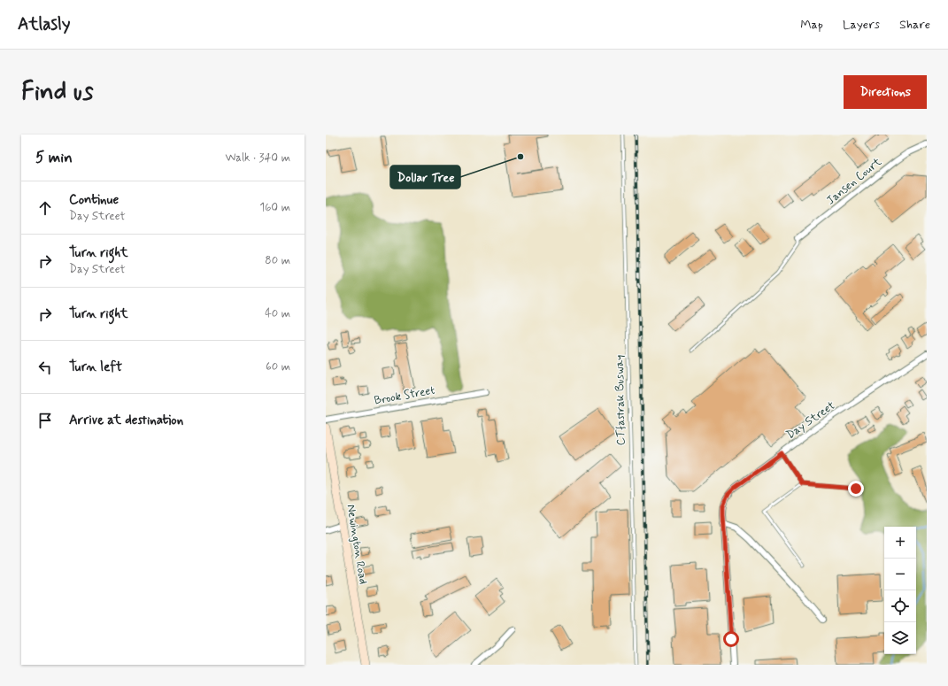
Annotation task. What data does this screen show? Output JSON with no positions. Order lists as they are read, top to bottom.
{
  "streets": {
    "main road": ["Newington Road"],
    "street": ["Jansen Court", "Brook Street", "Day Street"],
    "lane": ["CTfastrak Busway"]
  },
  "places": ["Dollar Tree"],
  "page": {
    "header": "Atlasly",
    "nav": ["Map", "Layers", "Share"],
    "buttons": "Directions",
    "title": "Find us",
    "heading": ["5 min", "Walk · 340 m"],
    "list": [
      ["Continue", "Day Street", "160 m"],
      ["Turn right", "Day Street", "80 m"],
      ["Turn right", "40 m"],
      ["Turn left", "60 m"],
      "Arrive at destination"
    ],
    "map_buttons": ["+", "−"]
  }
}
